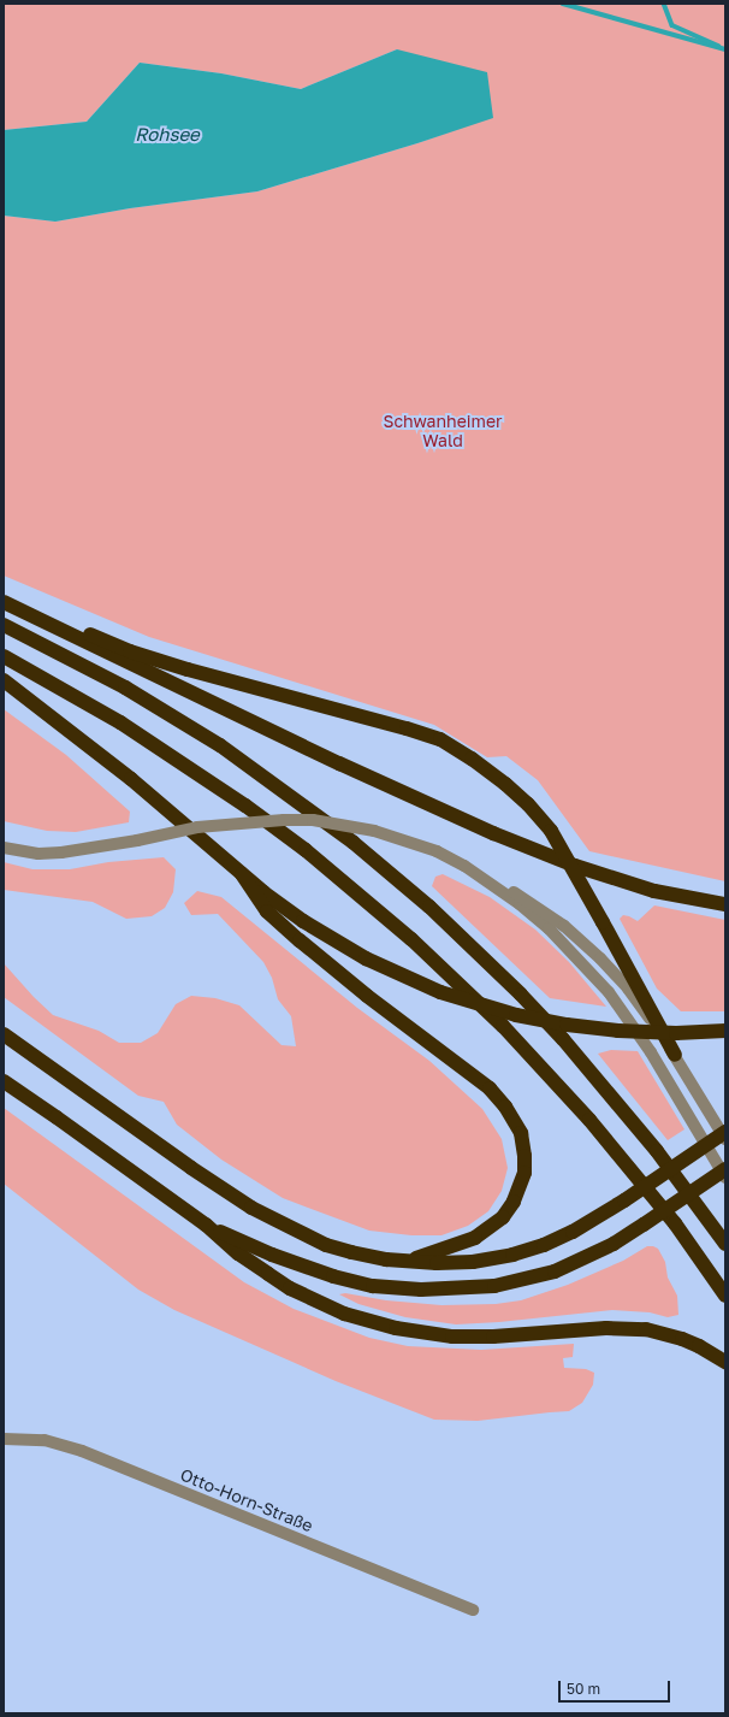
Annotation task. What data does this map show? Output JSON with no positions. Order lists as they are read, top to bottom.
{
  "streets": {
    "street": ["Otto-Horn-Straße"]
  },
  "water": ["Rohsee"],
  "parks": ["Schwanheimer Wald"],
  "scale_bar": "50 m"
}
